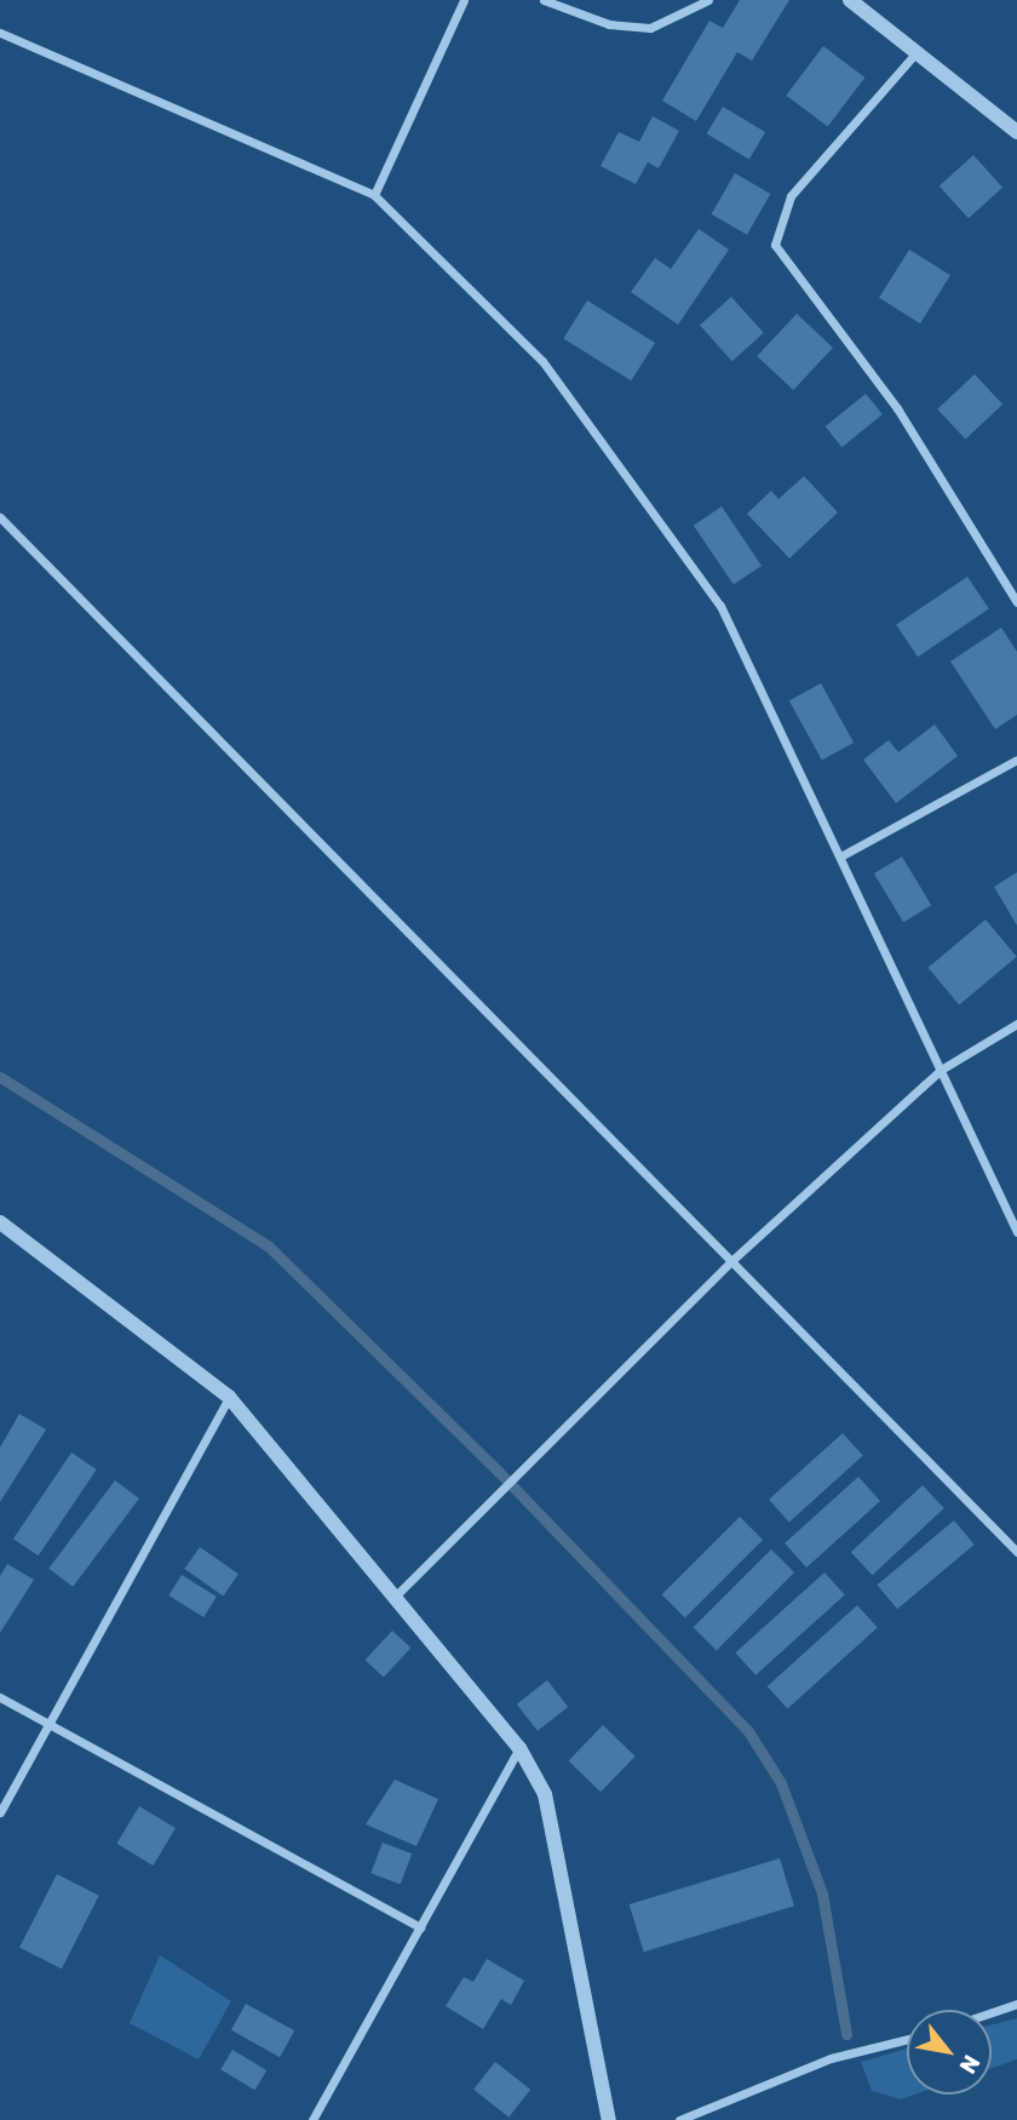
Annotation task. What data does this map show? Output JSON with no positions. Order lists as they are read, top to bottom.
{
  "north": "bottom right"
}
